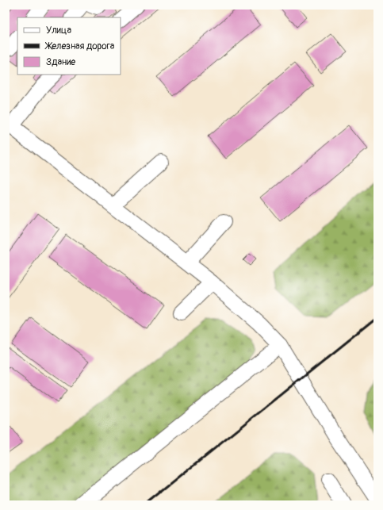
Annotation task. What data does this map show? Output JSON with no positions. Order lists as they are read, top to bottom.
{
  "legend": ["Улица", "Железная дорога", "Здание"]
}
